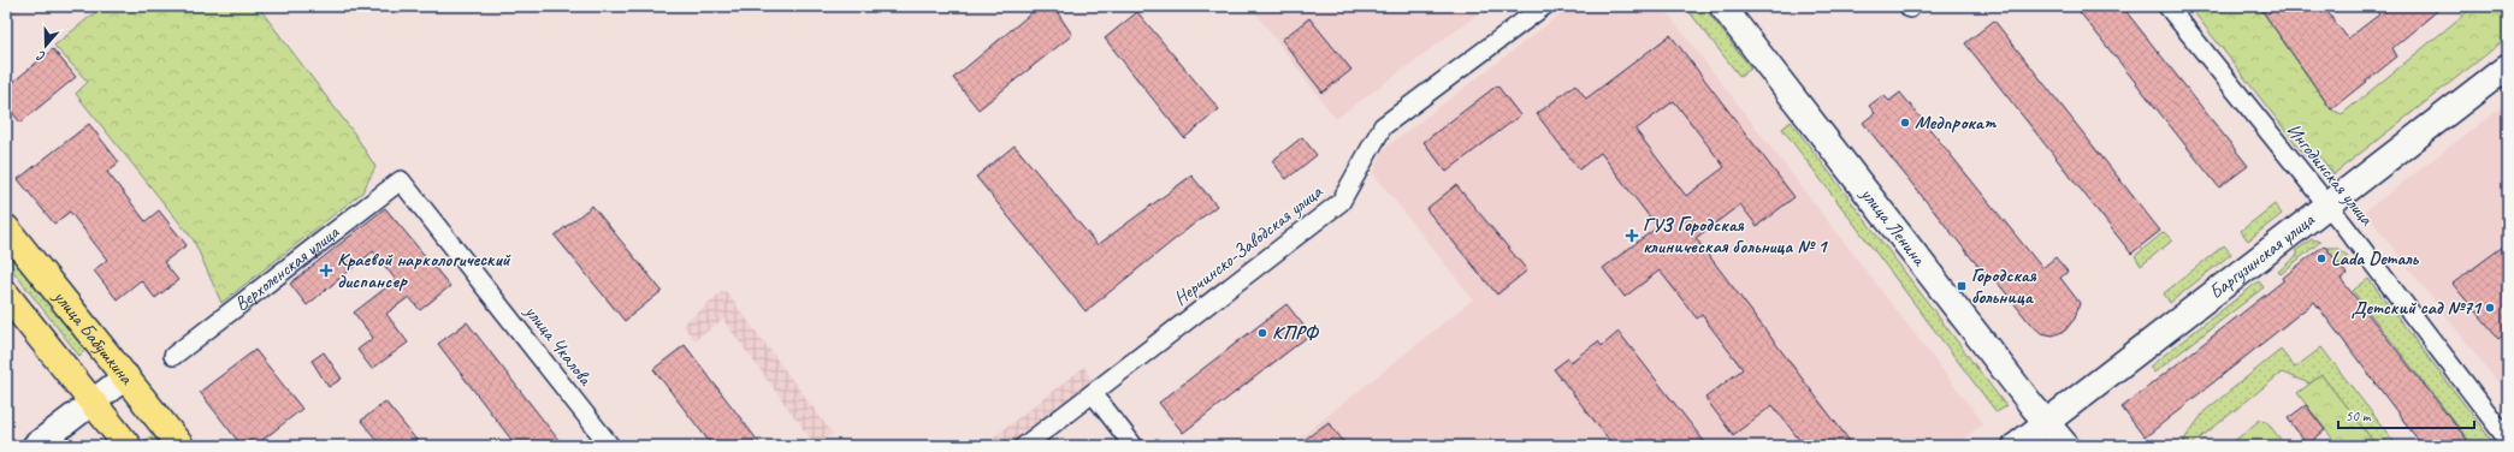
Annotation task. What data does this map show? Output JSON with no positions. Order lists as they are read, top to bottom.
{
  "streets": {
    "main road": ["улица Ленина", "Баргузинская улица", "улица Бабушкина"],
    "street": [
      "Ингодинская улица",
      "Нерчинско-Заводская улица",
      "Верхоленская улица",
      "улица Чкалова"
    ]
  },
  "crossings": [
    ["Ингодинская улица", "Баргузинская улица"],
    ["улица Ленина", "Баргузинская улица"],
    ["Верхоленская улица", "улица Чкалова"]
  ],
  "places": {
    "other": [
      "Медпрокат",
      "Lada Dеталь",
      "Детский сад №71",
      "КПРФ"
    ],
    "health": ["ГУЗ Городская клиническая больница № 1", "Краевой наркологический диспансер"],
    "transit": ["Городская больница"]
  },
  "scale_bar": "50 m",
  "north": "bottom"
}
